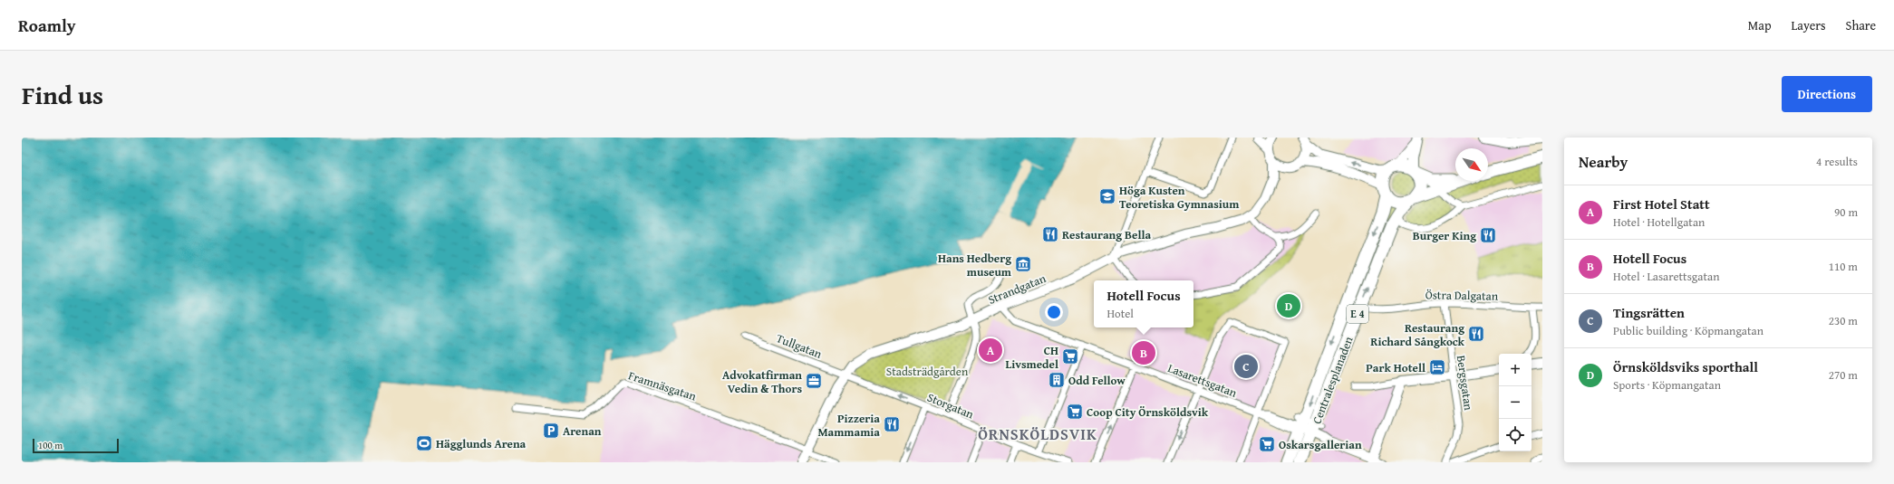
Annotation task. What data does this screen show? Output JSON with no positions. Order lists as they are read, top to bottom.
{
  "streets": {
    "highway": ["E 4", "Centralesplanaden"],
    "main road": ["Strandgatan", "Lasarettsgatan"],
    "street": [
      "Östra Dalgatan",
      "Tullgatan",
      "Bergsgatan",
      "Framnäsgatan",
      "Storgatan"
    ]
  },
  "crossings": [
    ["Strandgatan", "Tullgatan"],
    ["Strandgatan", "Lasarettsgatan"],
    ["Strandgatan", "Framnäsgatan"],
    ["Strandgatan", "Storgatan"],
    ["Östra Dalgatan", "Centralesplanaden"],
    ["Östra Dalgatan", "Bergsgatan"],
    ["E 4", "Centralesplanaden"],
    ["Tullgatan", "Storgatan"],
    ["Lasarettsgatan", "Centralesplanaden"]
  ],
  "one_way": ["Storgatan"],
  "districts": ["ÖRNSKÖLDSVIK"],
  "parks": ["Stadsträdgården"],
  "places": {
    "school or university": ["Höga Kusten Teoretiska Gymnasium"],
    "restaurant": [
      "Restaurang Bella",
      "Burger King",
      "Restaurang Richard Sångkock",
      "Pizzeria Mammamia"
    ],
    "museum": ["Hans Hedberg museum"],
    "supermarket": ["CH Livsmedel", "Coop City Örnsköldsvik", "Oskarsgallerian"],
    "hotel": ["Park Hotell"],
    "building": ["Odd Fellow"],
    "office": ["Advokatfirman Vedin & Thors"],
    "parking": ["Arenan"],
    "sports": ["Hägglunds Arena"]
  },
  "scale_bar": "100 m",
  "north": "bottom right",
  "page": {
    "header": "Roamly",
    "nav": ["Map", "Layers", "Share"],
    "title": "Find us",
    "buttons": "Directions",
    "heading": ["Nearby", "4 results"],
    "list": [
      {
        "mark": "A",
        "name": "First Hotel Statt",
        "note": "Hotel · Hotellgatan",
        "value": "90 m"
      },
      {
        "mark": "B",
        "name": "Hotell Focus",
        "note": "Hotel · Lasarettsgatan",
        "value": "110 m"
      },
      {
        "mark": "C",
        "name": "Tingsrätten",
        "note": "Public building · Köpmangatan",
        "value": "230 m"
      },
      {
        "mark": "D",
        "name": "Örnsköldsviks sporthall",
        "note": "Sports · Köpmangatan",
        "value": "270 m"
      }
    ],
    "popup": ["Hotell Focus", "Hotel"],
    "pins": [
      "D",
      "A",
      "B",
      "C"
    ],
    "map_buttons": ["+", "−"],
    "scale": "100 m"
  }
}
